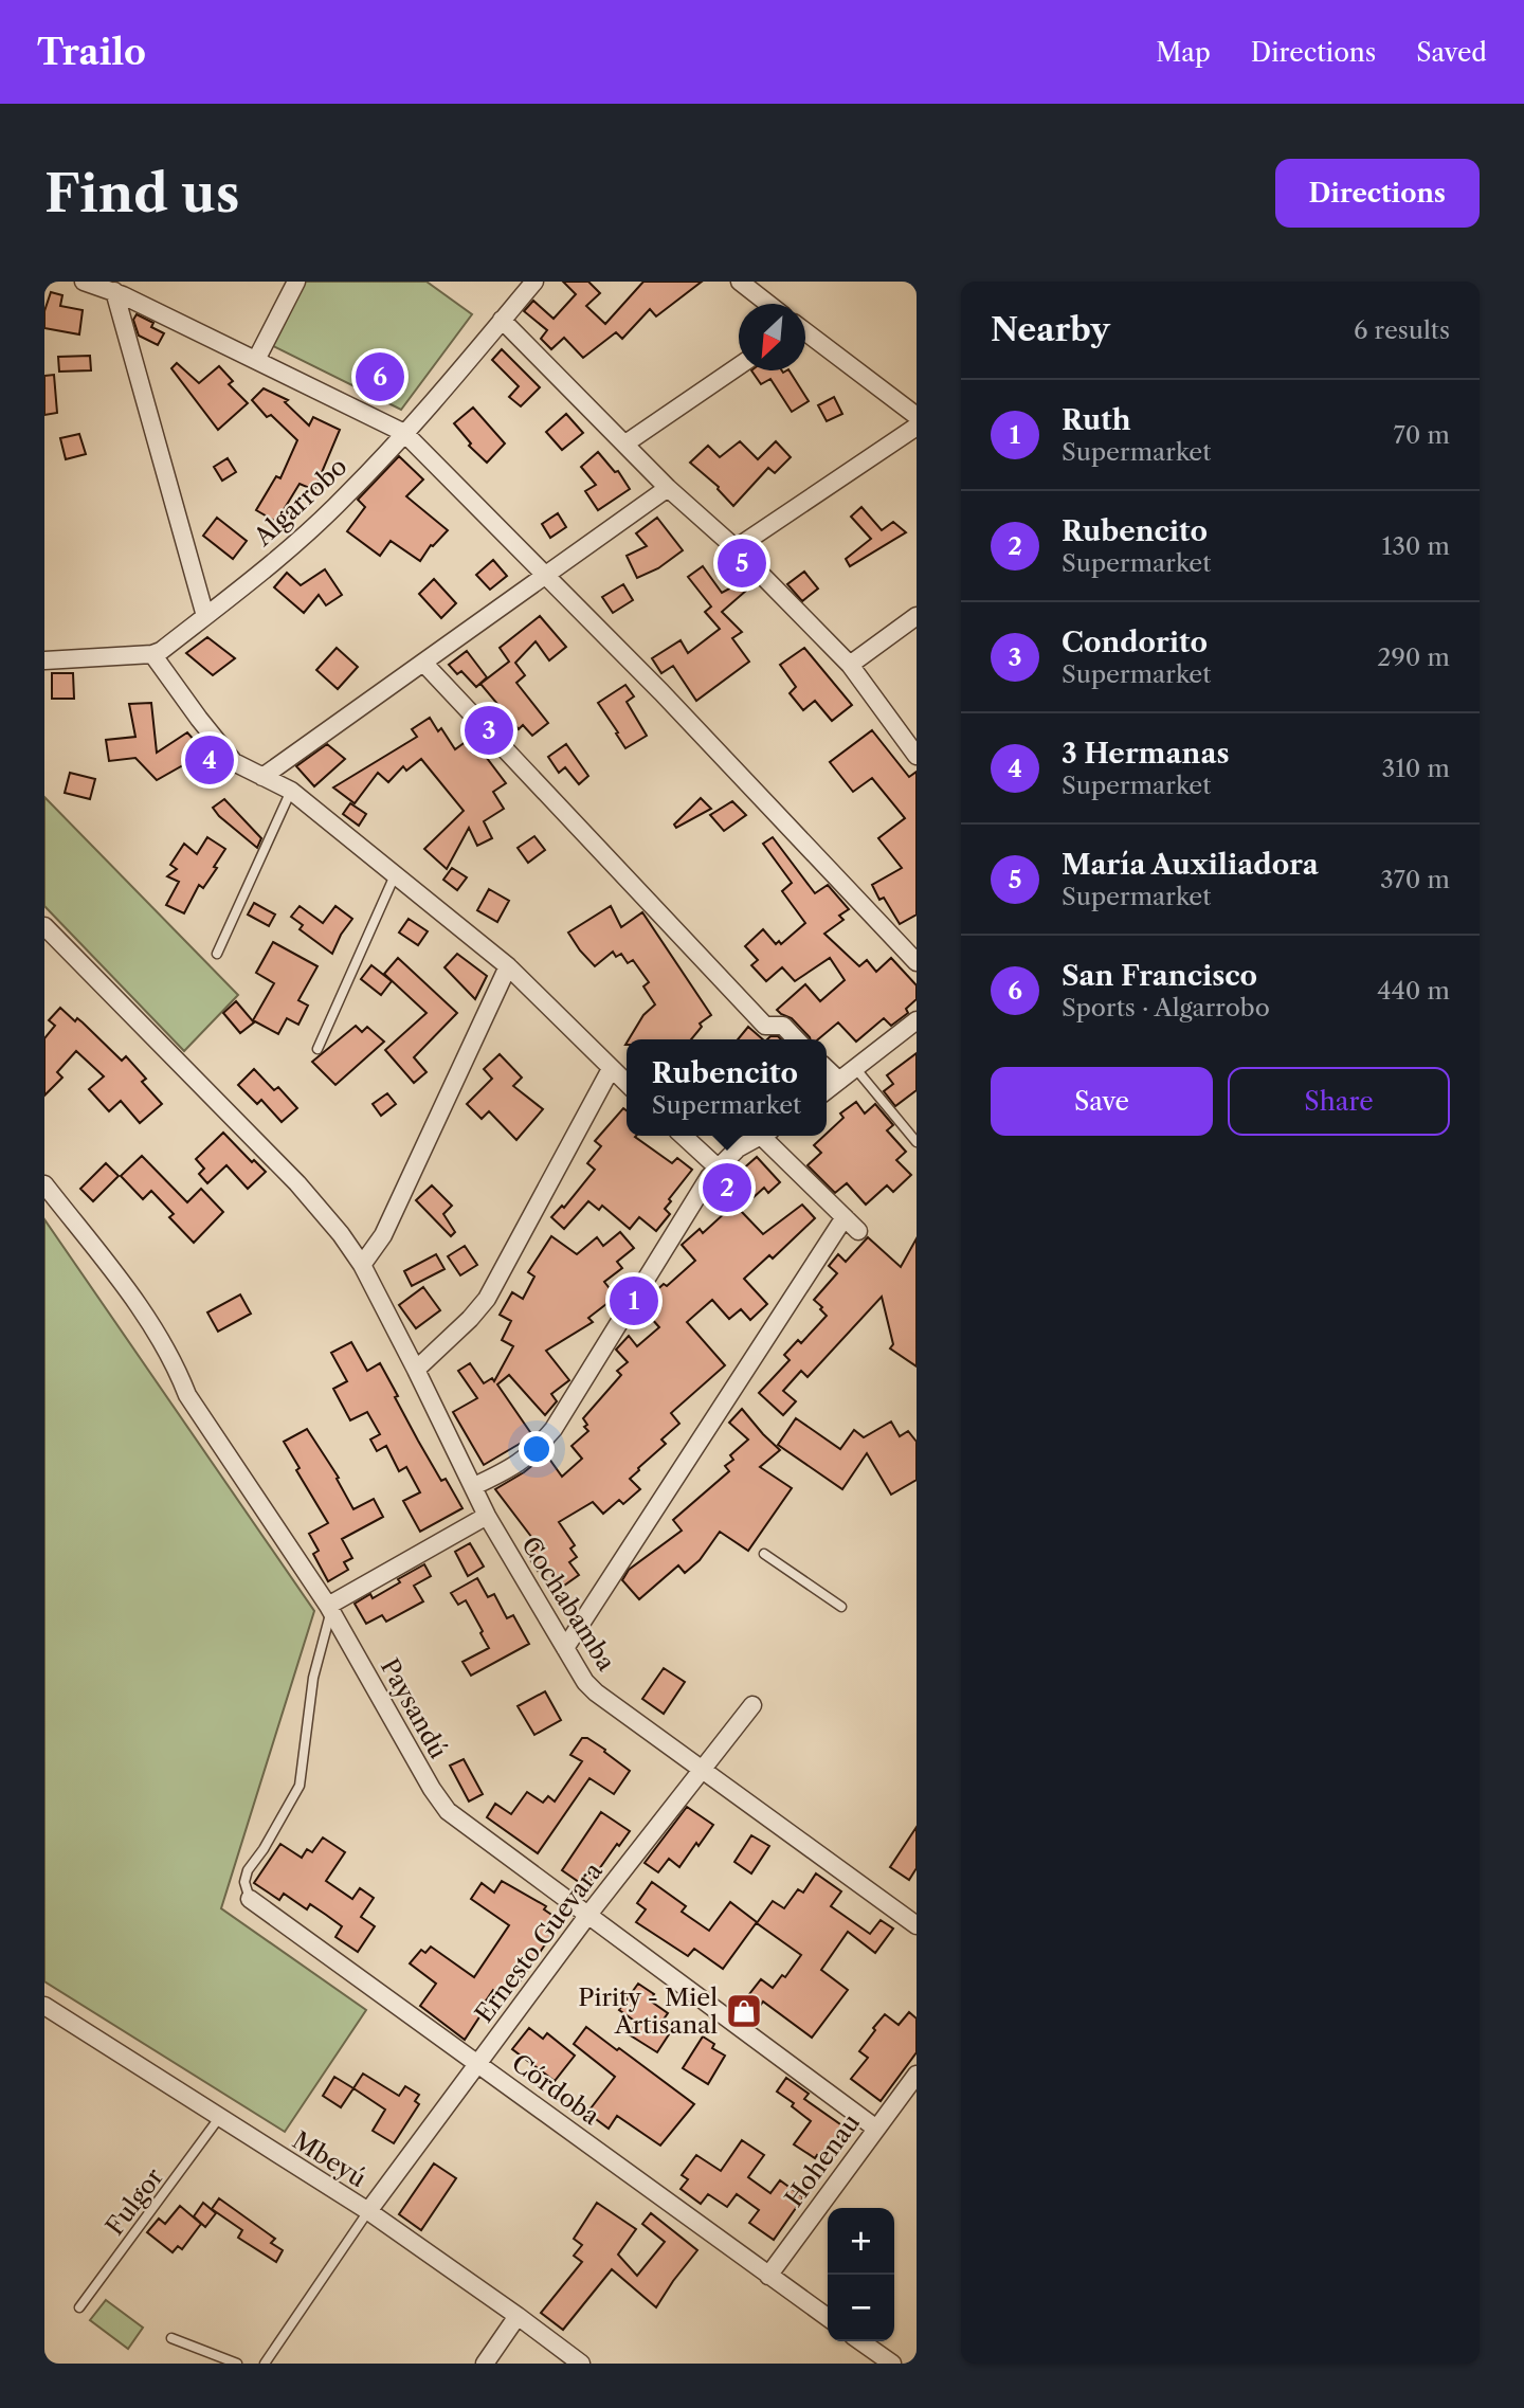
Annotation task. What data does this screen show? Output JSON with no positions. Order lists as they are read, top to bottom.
{
  "streets": {
    "street": [
      "Algarrobo",
      "Cochabamba",
      "Paysandú",
      "Ernesto Guevara",
      "Córdoba",
      "Mbeyú",
      "Hohenau"
    ],
    "lane": ["Fulgor"]
  },
  "crossings": [
    ["Cochabamba", "Ernesto Guevara"],
    ["Paysandú", "Ernesto Guevara"],
    ["Paysandú", "Hohenau"],
    ["Ernesto Guevara", "Córdoba"],
    ["Ernesto Guevara", "Mbeyú"],
    ["Córdoba", "Hohenau"],
    ["Mbeyú", "Fulgor"]
  ],
  "places": {
    "shop": ["Pirity - Miel Artisanal"]
  },
  "north": "bottom left",
  "page": {
    "header": "Trailo",
    "nav": ["Map", "Directions", "Saved"],
    "buttons": [
      "Directions",
      ["Save", "Share"]
    ],
    "title": "Find us",
    "heading": ["Nearby", "6 results"],
    "pins": [
      "6",
      "5",
      "3",
      "4",
      "2",
      "1"
    ],
    "list": [
      {
        "mark": "1",
        "name": "Ruth",
        "note": "Supermarket",
        "value": "70 m"
      },
      {
        "mark": "2",
        "name": "Rubencito",
        "note": "Supermarket",
        "value": "130 m"
      },
      {
        "mark": "3",
        "name": "Condorito",
        "note": "Supermarket",
        "value": "290 m"
      },
      {
        "mark": "4",
        "name": "3 Hermanas",
        "note": "Supermarket",
        "value": "310 m"
      },
      {
        "mark": "5",
        "name": "María Auxiliadora",
        "note": "Supermarket",
        "value": "370 m"
      },
      {
        "mark": "6",
        "name": "San Francisco",
        "note": "Sports · Algarrobo",
        "value": "440 m"
      }
    ],
    "popup": ["Rubencito", "Supermarket"],
    "map_buttons": ["+", "−"]
  }
}
